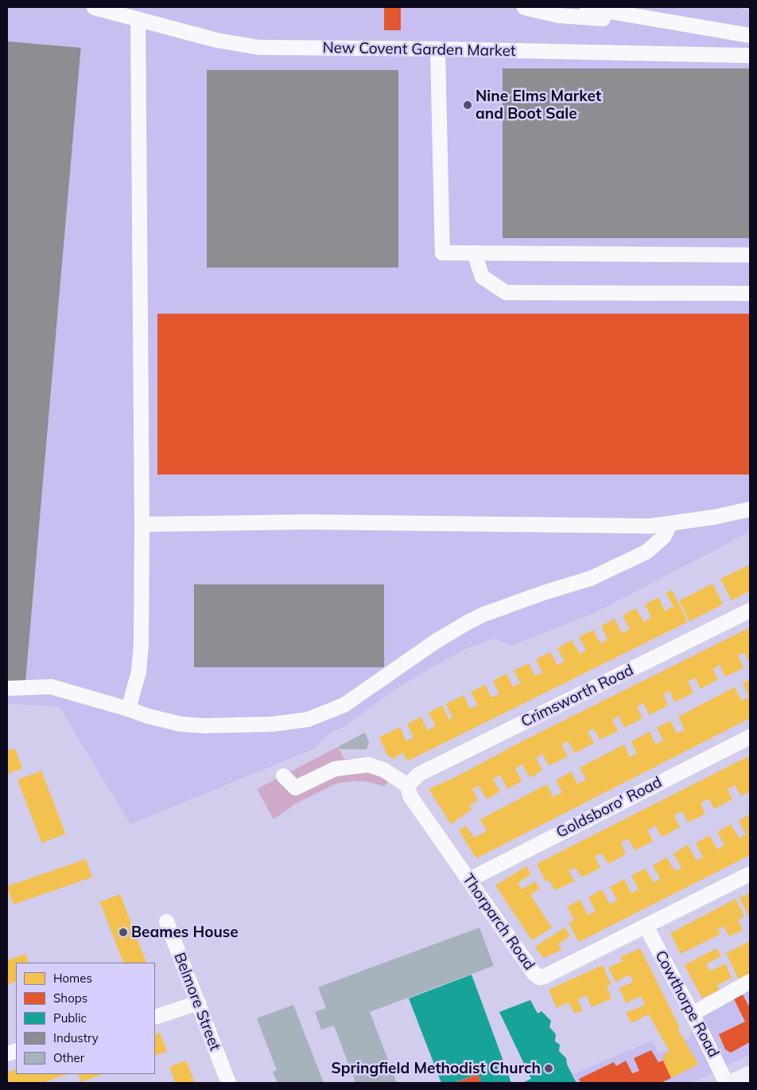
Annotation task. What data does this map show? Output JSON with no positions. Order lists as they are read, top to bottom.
{
  "streets": {
    "street": [
      "New Covent Garden Market",
      "Crimsworth Road",
      "Goldsboro' Road",
      "Thorparch Road",
      "Belmore Street",
      "Cowthorpe Road"
    ]
  },
  "crossings": [
    ["Crimsworth Road", "Thorparch Road"],
    ["Goldsboro' Road", "Thorparch Road"],
    ["Thorparch Road", "Cowthorpe Road"]
  ],
  "places": ["Nine Elms Market and Boot Sale", "Beames House", "Springfield Methodist Church"],
  "legend": [
    "Homes",
    "Shops",
    "Public",
    "Industry",
    "Other"
  ]
}
